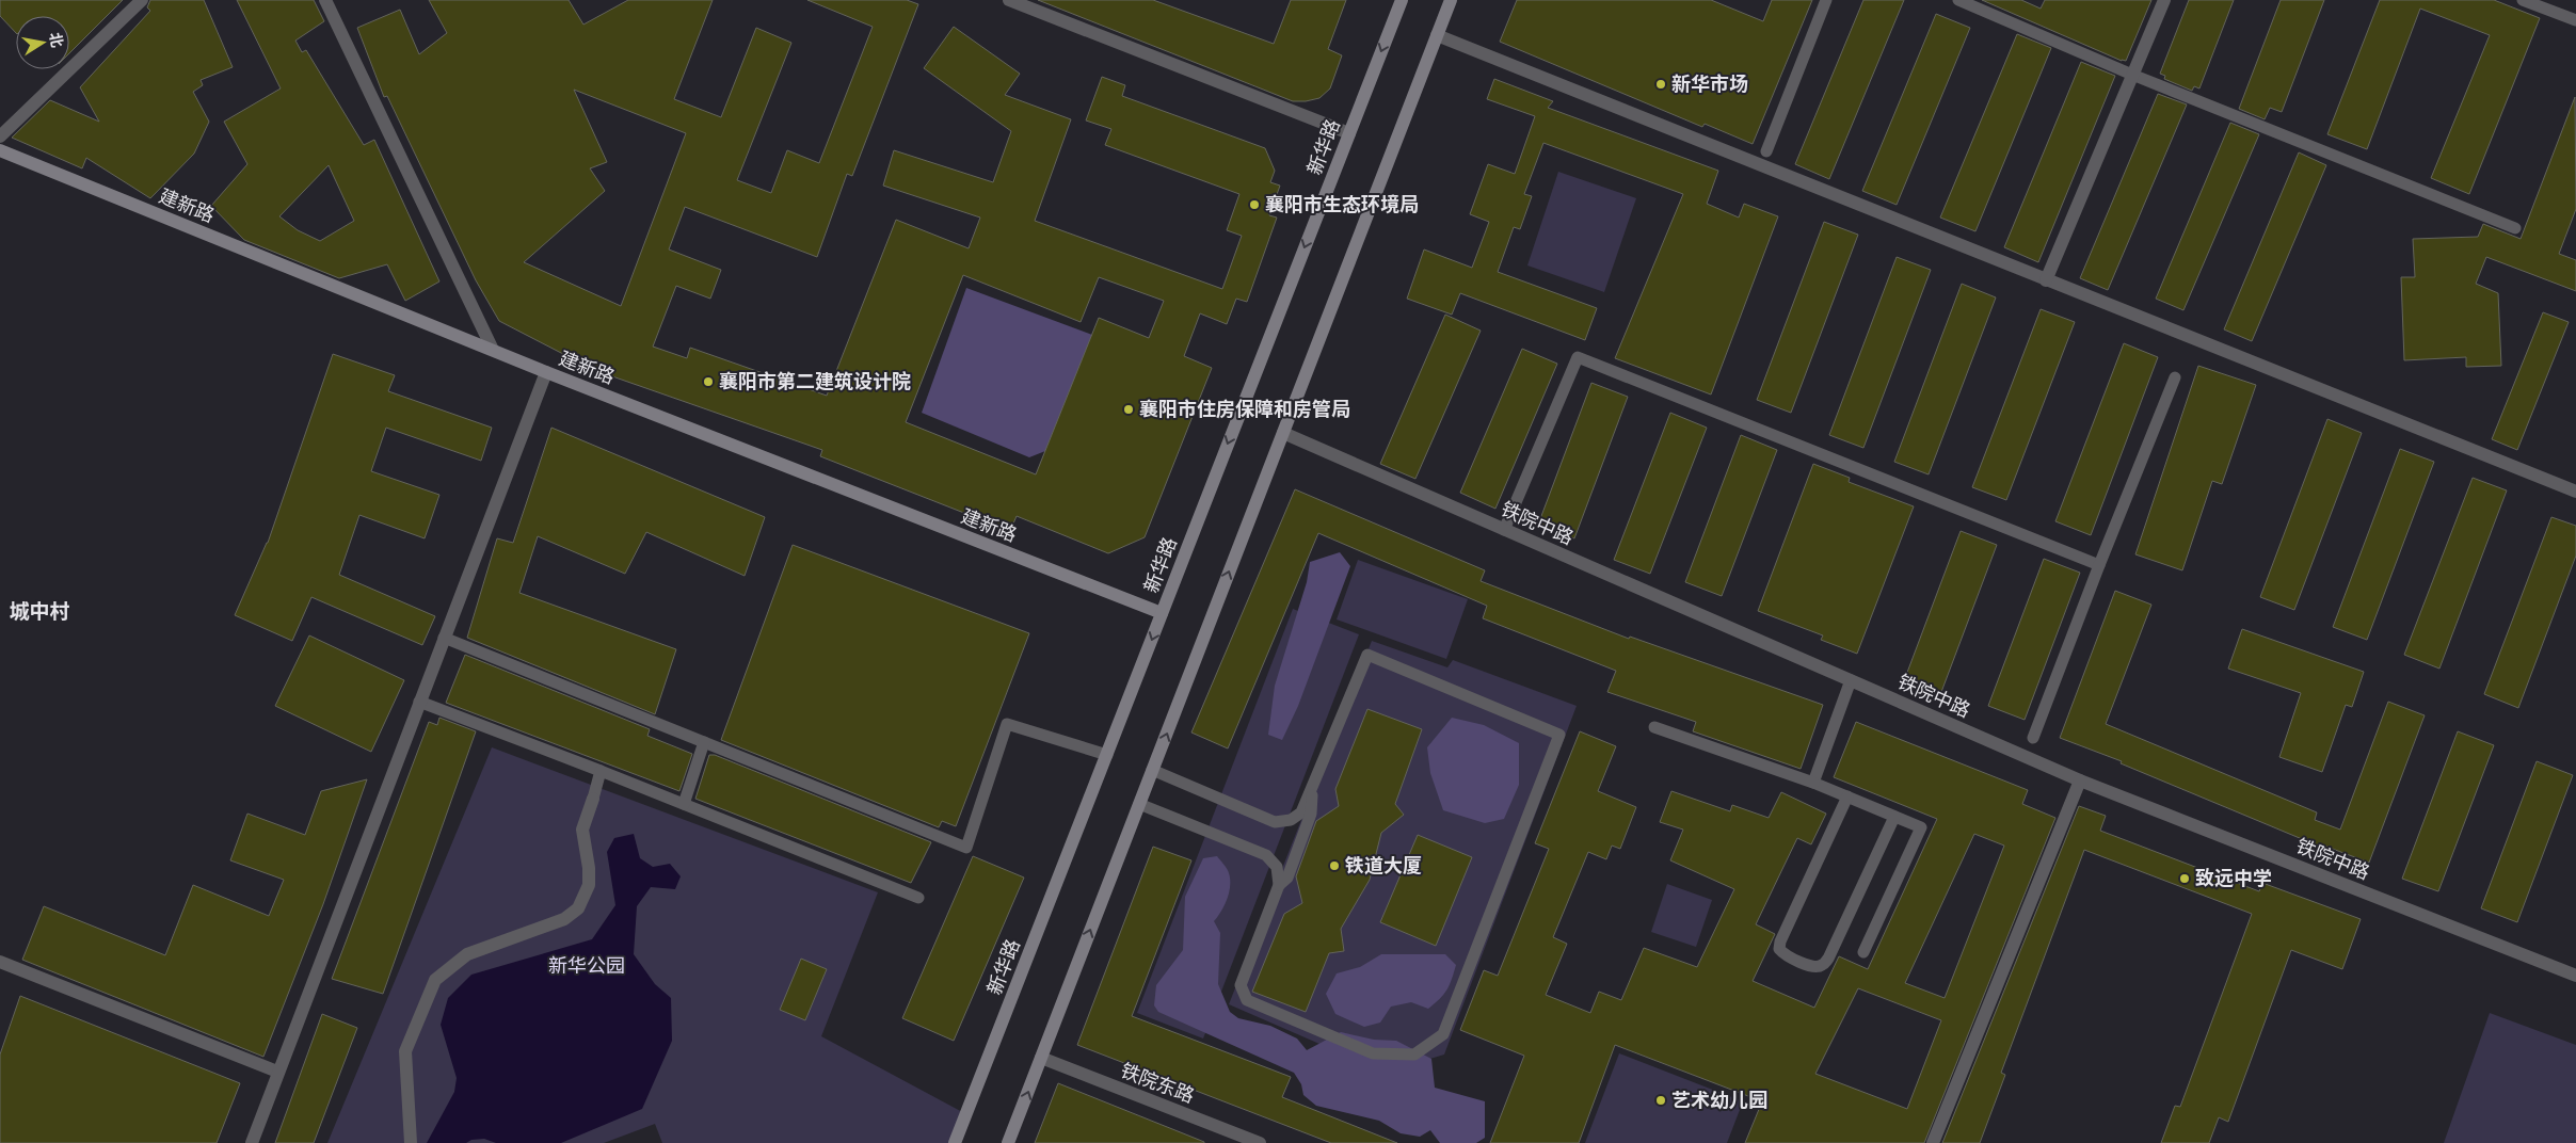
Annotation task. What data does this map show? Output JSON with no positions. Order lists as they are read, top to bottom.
{
  "streets": {
    "main road": ["新华路", "建新路"],
    "street": ["铁院中路", "铁院东路"]
  },
  "crossings": [
    ["新华路", "建新路"]
  ],
  "districts": ["城中村"],
  "parks": ["新华公园"],
  "places": [
    "新华市场",
    "襄阳市生态环境局",
    "襄阳市第二建筑设计院",
    "襄阳市住房保障和房管局",
    "铁道大厦",
    "致远中学",
    "艺术幼儿园"
  ],
  "north": "right"
}
